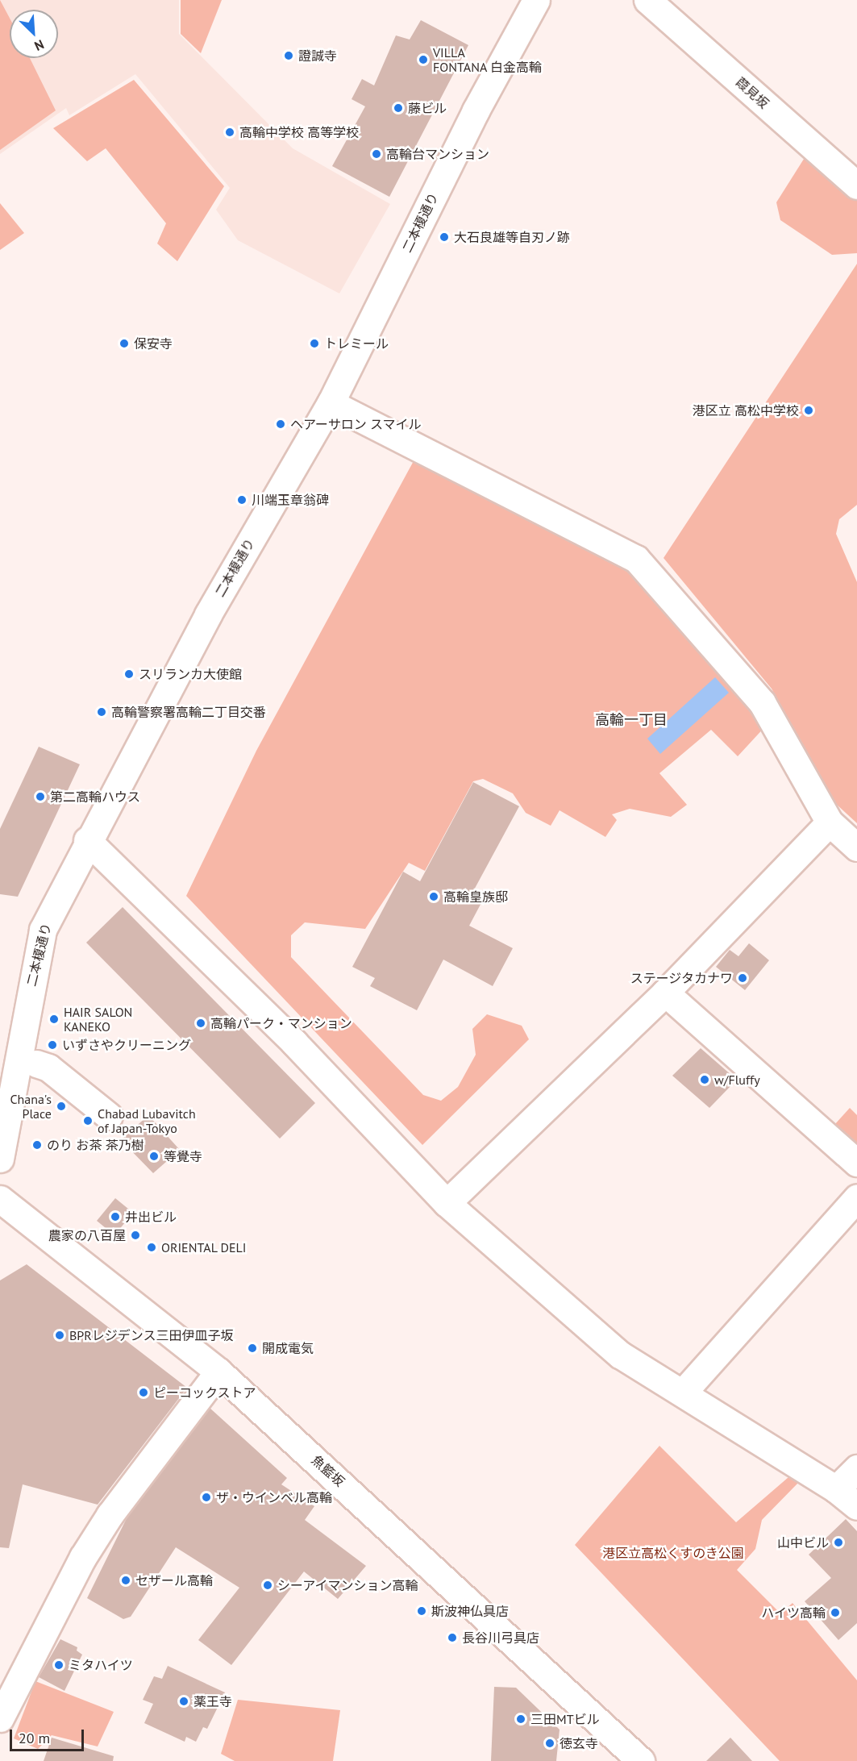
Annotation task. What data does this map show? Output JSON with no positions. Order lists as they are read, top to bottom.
{
  "streets": {
    "street": ["葭見坂", "二本榎通り", "魚籃坂"]
  },
  "districts": ["高輪一丁目"],
  "parks": ["港区立高松くすのき公園"],
  "places": [
    "證誠寺",
    "VILLA FONTANA 白金高輪",
    "藤ビル",
    "高輪中学校 高等学校",
    "高輪台マンション",
    "大石良雄等自刃ノ跡",
    "保安寺",
    "トレミール",
    "港区立 高松中学校",
    "ヘアーサロン スマイル",
    "川端玉章翁碑",
    "スリランカ大使館",
    "高輪警察署高輪二丁目交番",
    "第二高輪ハウス",
    "高輪皇族邸",
    "ステージタカナワ",
    "HAIR SALON KANEKO",
    "高輪パーク・マンション",
    "いずさやクリーニング",
    "w/Fluffy",
    "Chana's Place",
    "Chabad Lubavitch of Japan-Tokyo",
    "のり お茶 茶乃樹",
    "等覺寺",
    "井出ビル",
    "農家の八百屋",
    "ORIENTAL DELI",
    "BPRレジデンス三田伊皿子坂",
    "開成電気",
    "ピーコックストア",
    "ザ・ウインベル高輪",
    "山中ビル",
    "セザール高輪",
    "シーアイマンション高輪",
    "斯波神仏具店",
    "ハイツ高輪",
    "長谷川弓具店",
    "ミタハイツ",
    "薬王寺",
    "三田MTビル",
    "徳玄寺"
  ],
  "scale_bar": "20 m",
  "north": "bottom right"
}
